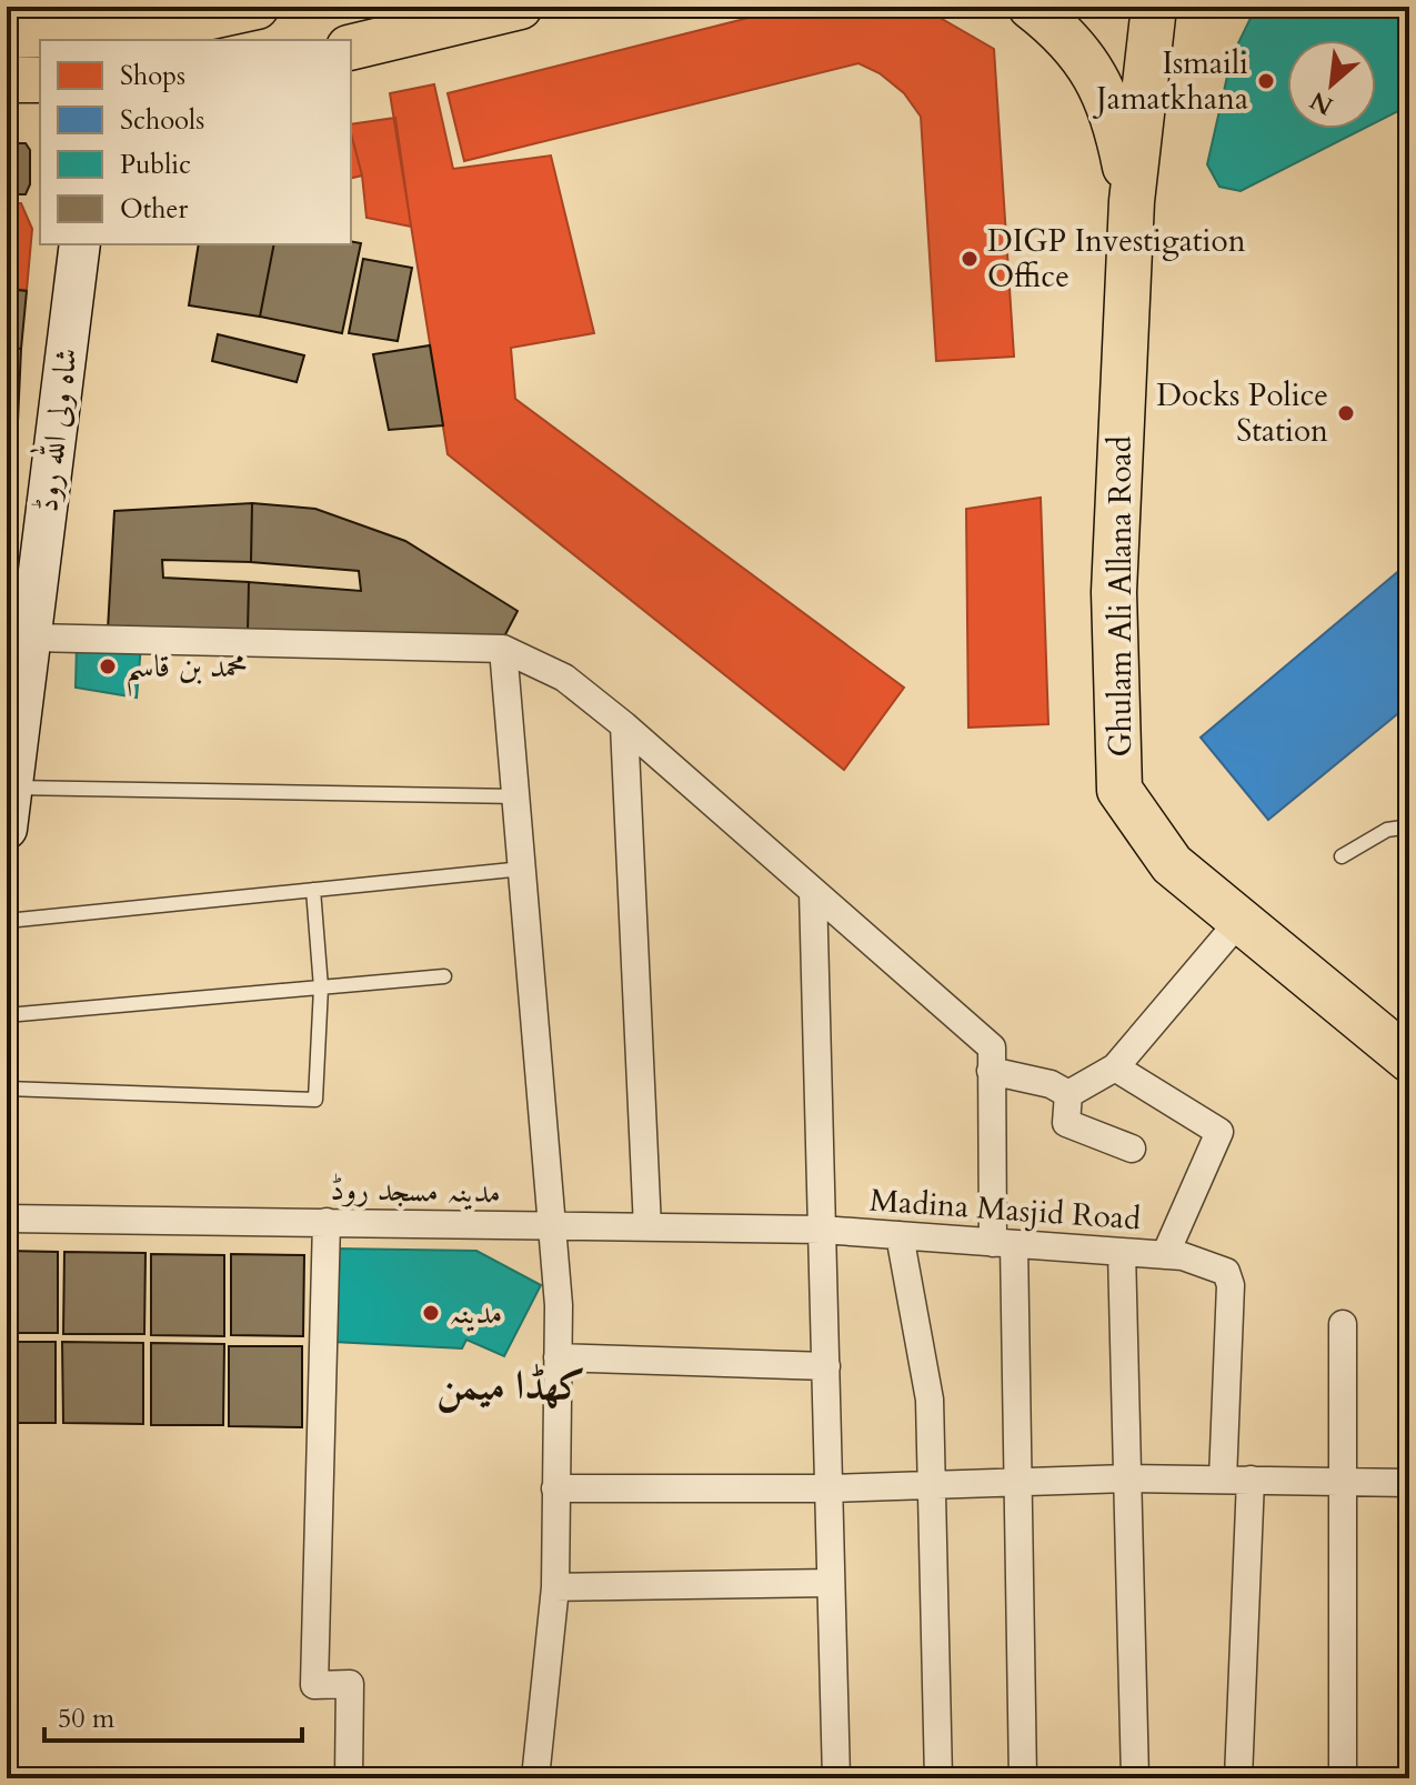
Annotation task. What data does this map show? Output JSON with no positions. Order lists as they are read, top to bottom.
{
  "streets": {
    "main road": ["Ghulam Ali Allana Road"],
    "street": ["شاہ ولی اللہ روڈ", "مدینہ مسجد روڈ", "Madina Masjid Road"]
  },
  "crossings": [
    ["مدینہ مسجد روڈ", "Madina Masjid Road"]
  ],
  "districts": ["کھڈا میمن"],
  "places": [
    "Ismaili Jamatkhana",
    "DIGP Investigation Office",
    "Docks Police Station",
    "محمد بن قاسم",
    "مدینہ"
  ],
  "legend": [
    "Shops",
    "Schools",
    "Public",
    "Other"
  ],
  "scale_bar": "50 m",
  "north": "bottom left"
}
